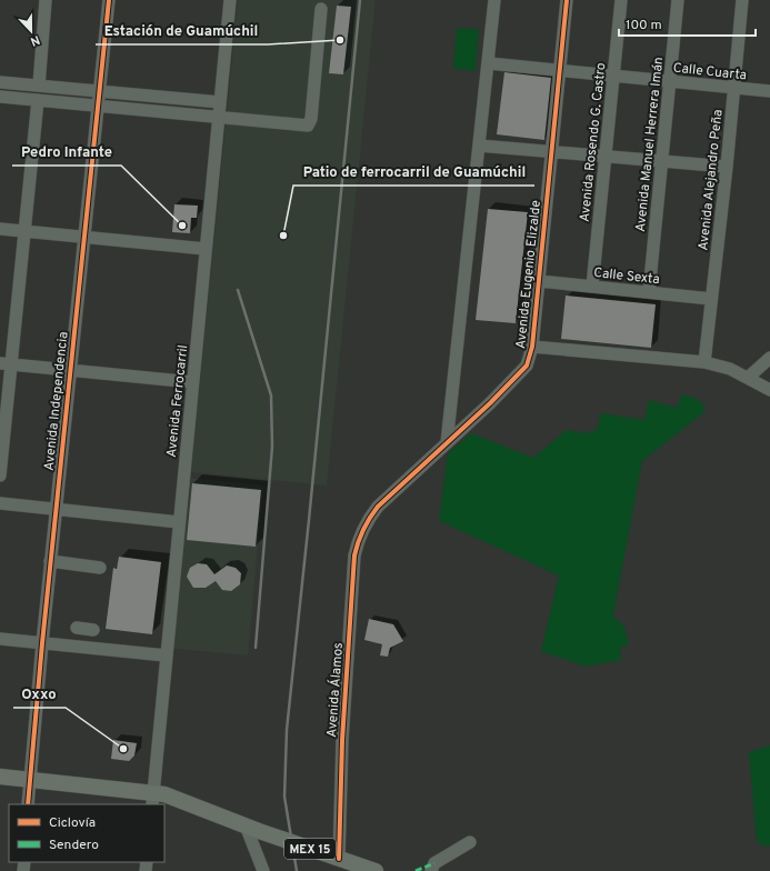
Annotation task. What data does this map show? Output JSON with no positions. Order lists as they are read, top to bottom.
{
  "streets": {
    "main road": ["MEX 15"],
    "street": [
      "Calle Cuarta",
      "Avenida Rosendo G. Castro",
      "Avenida Manuel Herrera Imán",
      "Avenida Alejandro Peña",
      "Avenida Eugenio Elizalde",
      "Calle Sexta",
      "Avenida Independencia",
      "Avenida Ferrocarril",
      "Avenida Álamos"
    ]
  },
  "crossings": [
    ["Calle Cuarta", "Avenida Rosendo G. Castro"],
    ["Calle Cuarta", "Avenida Manuel Herrera Imán"],
    ["Calle Cuarta", "Avenida Alejandro Peña"],
    ["Calle Cuarta", "Avenida Eugenio Elizalde"],
    ["Avenida Rosendo G. Castro", "Calle Sexta"],
    ["Avenida Manuel Herrera Imán", "Calle Sexta"],
    ["Avenida Alejandro Peña", "Calle Sexta"],
    ["Avenida Eugenio Elizalde", "Calle Sexta"],
    ["Avenida Eugenio Elizalde", "Avenida Álamos"],
    ["Avenida Independencia", "MEX 15"],
    ["Avenida Ferrocarril", "MEX 15"],
    ["Avenida Álamos", "MEX 15"]
  ],
  "places": [
    "Estación de Guamúchil",
    "Pedro Infante",
    "Patio de ferrocarril de Guamúchil",
    "Oxxo"
  ],
  "legend": ["Ciclovía", "Sendero"],
  "scale_bar": "100 m",
  "north": "bottom"
}
